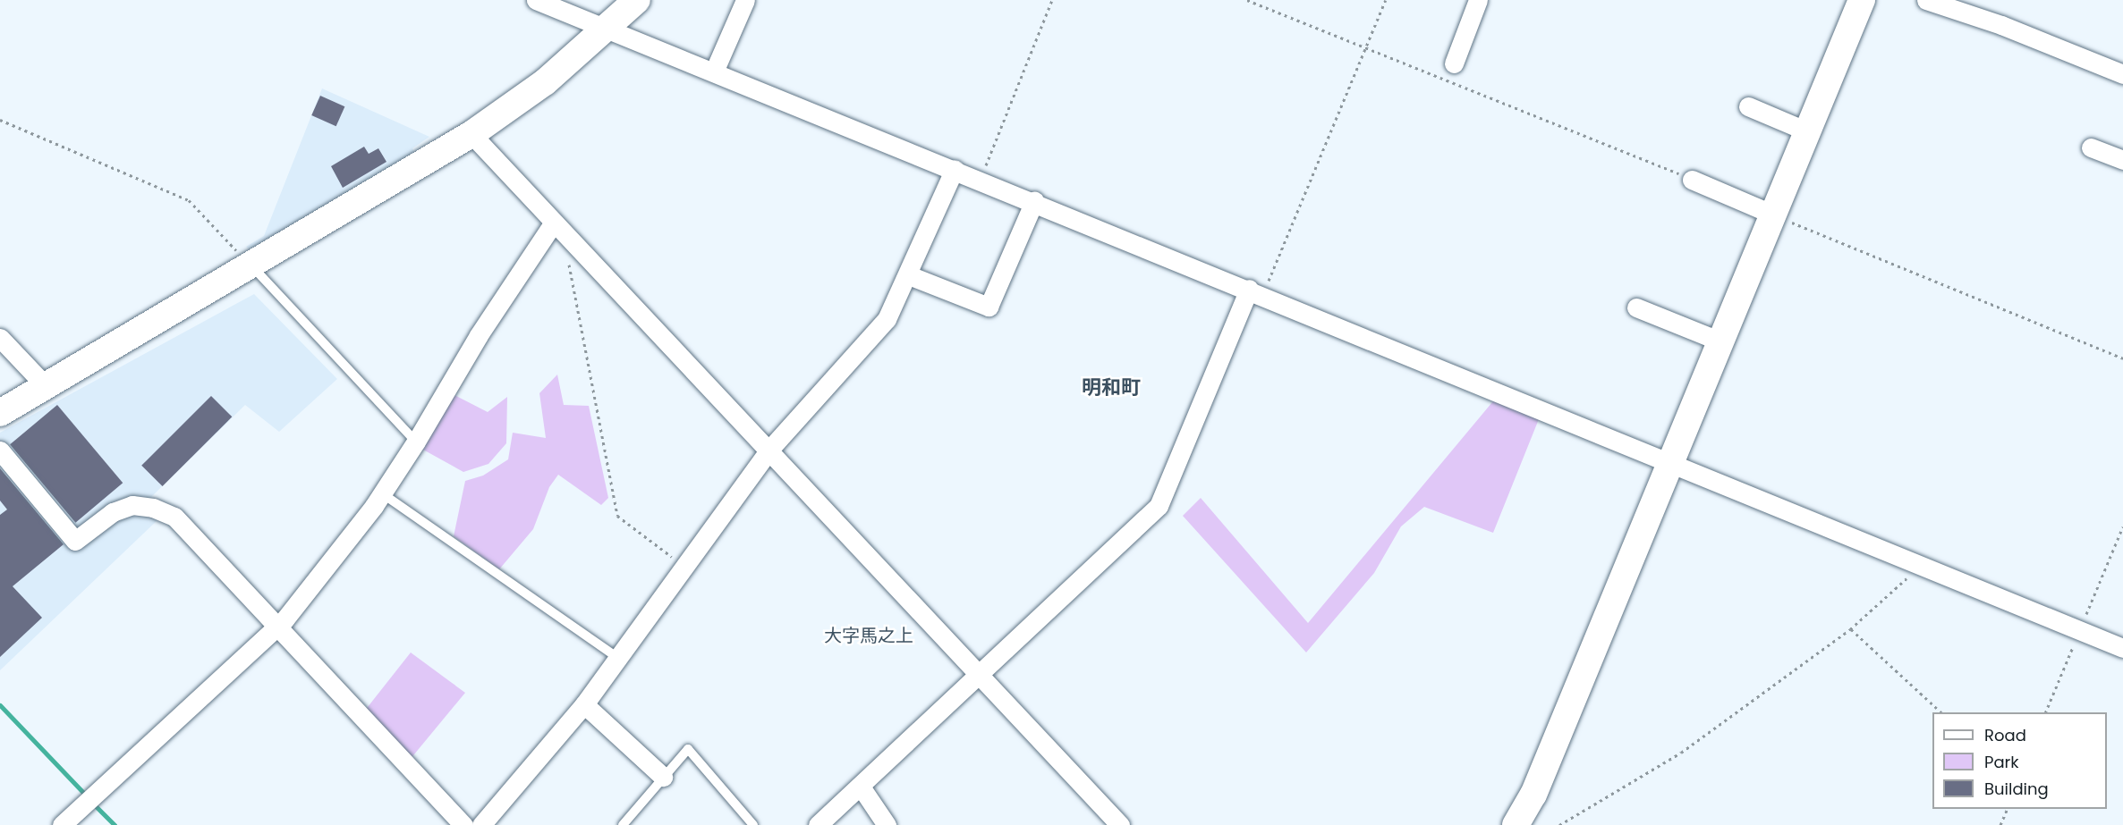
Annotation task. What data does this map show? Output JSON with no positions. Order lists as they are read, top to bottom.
{
  "districts": ["明和町", "大字馬之上"],
  "legend": ["Road", "Park", "Building"]
}
